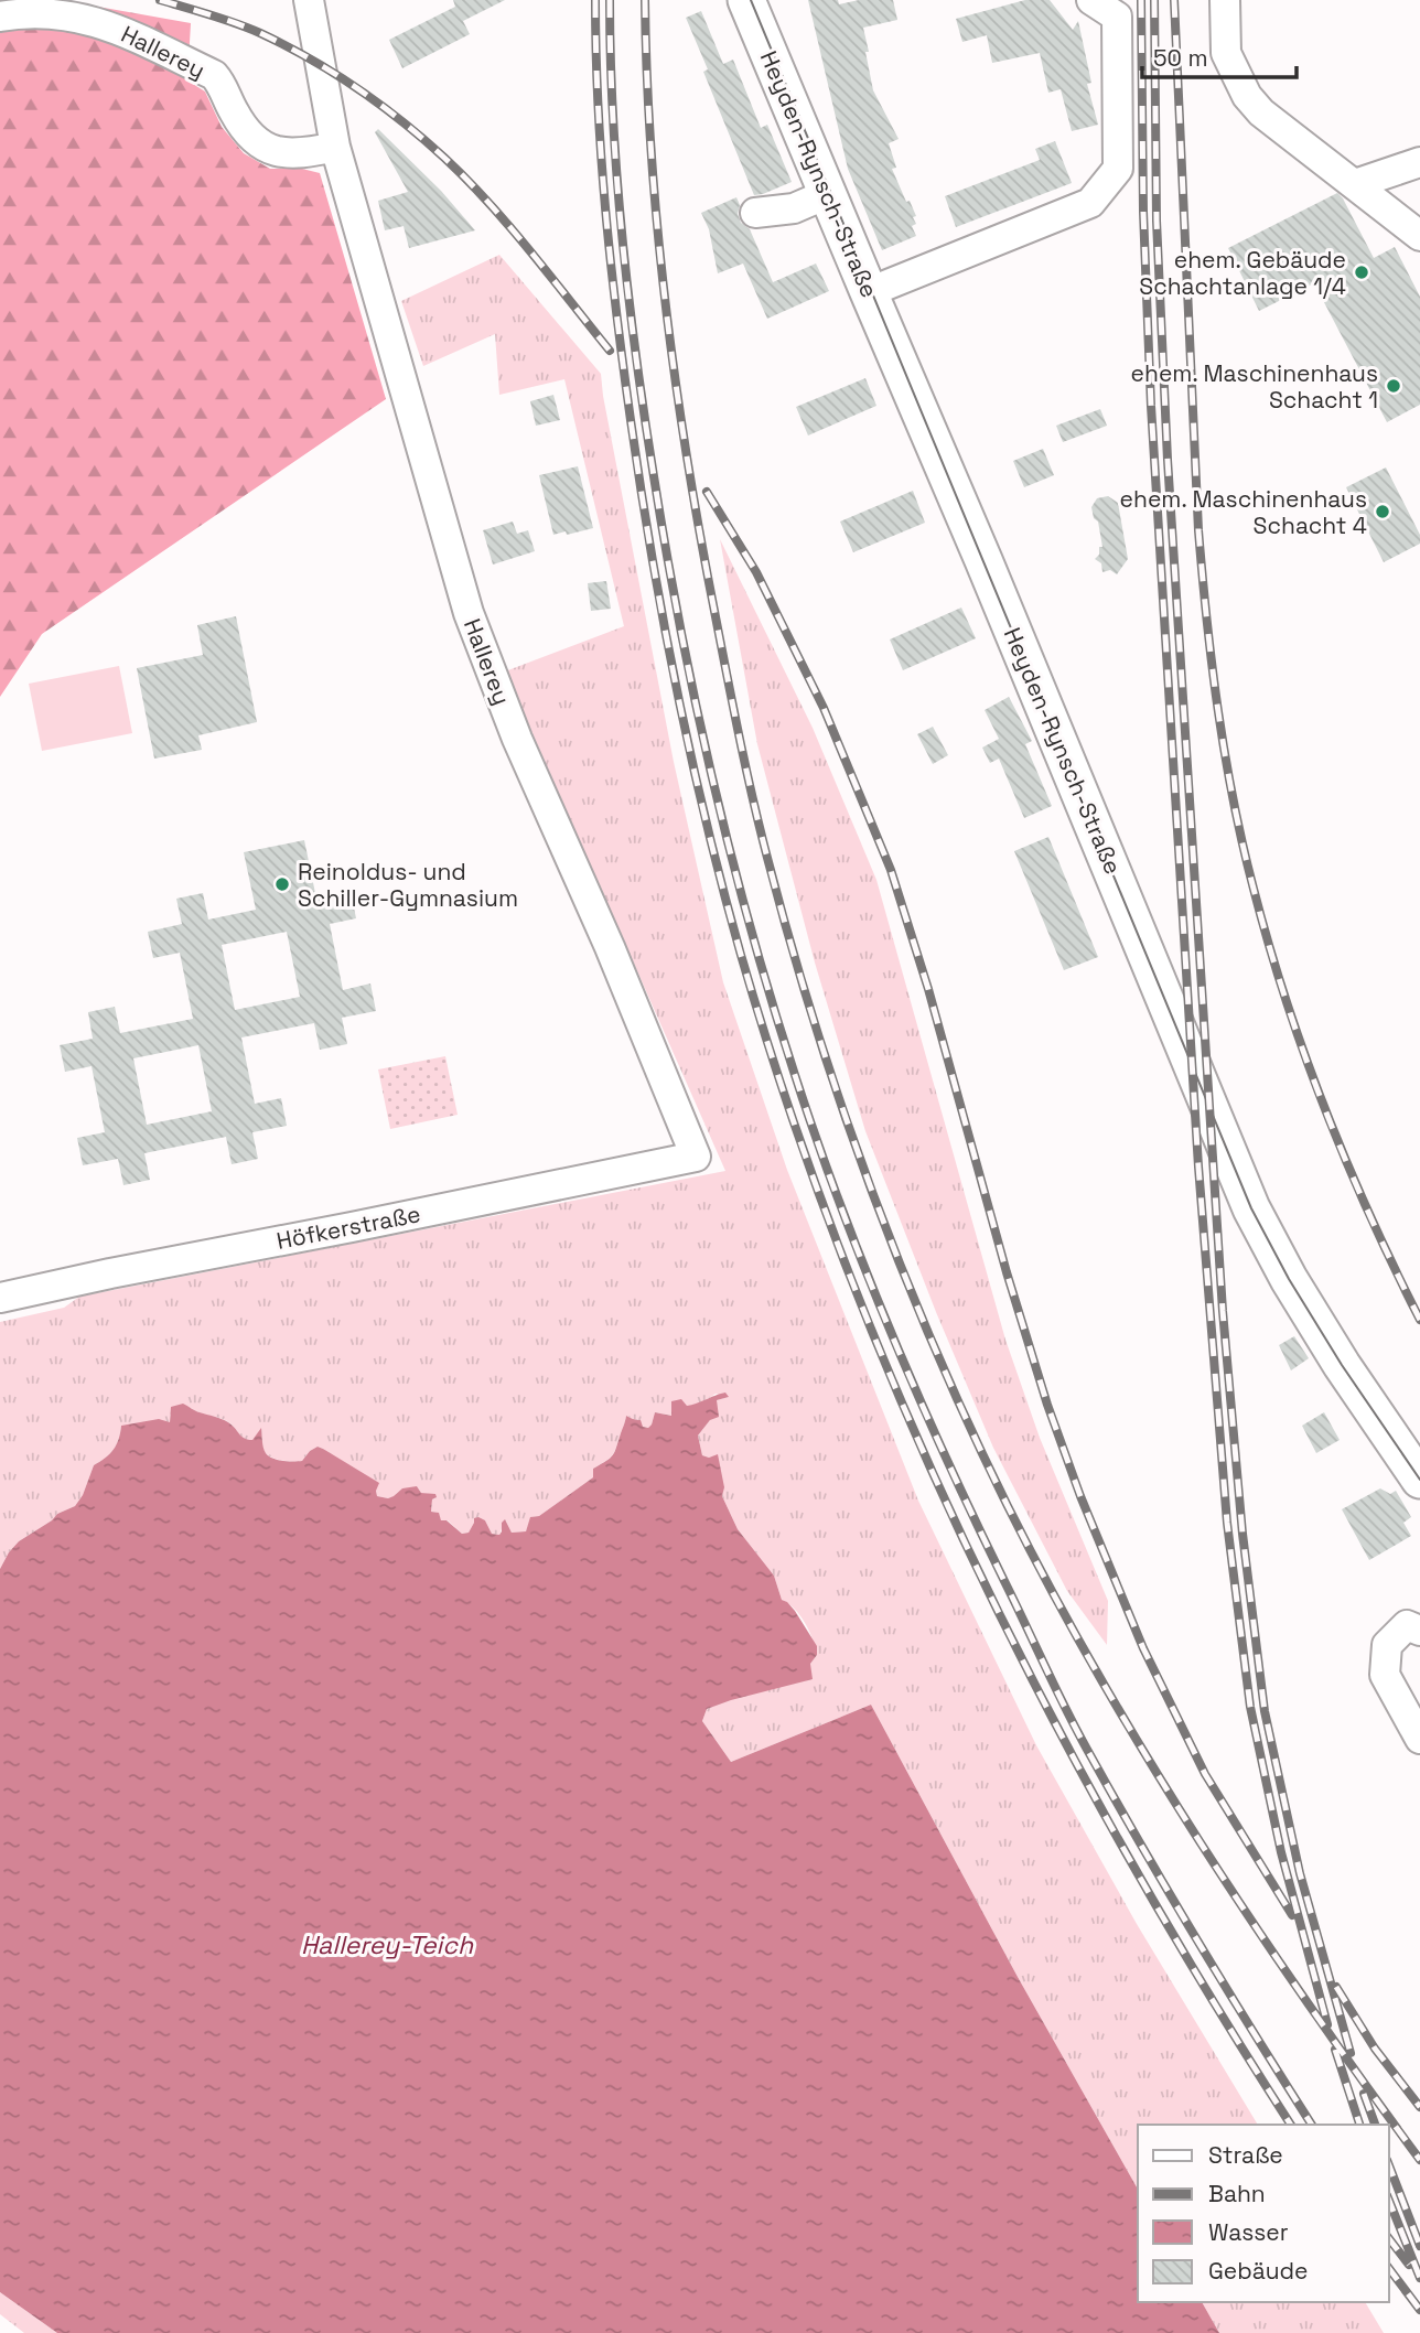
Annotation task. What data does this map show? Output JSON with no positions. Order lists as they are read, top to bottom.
{
  "streets": {
    "main road": ["Heyden-Rynsch-Straße"],
    "street": ["Hallerey", "Höfkerstraße"]
  },
  "crossings": [
    ["Hallerey", "Höfkerstraße"]
  ],
  "water": ["Hallerey-Teich"],
  "places": [
    "ehem. Gebäude Schachtanlage 1/4",
    "ehem. Maschinenhaus Schacht 1",
    "ehem. Maschinenhaus Schacht 4",
    "Reinoldus- und Schiller-Gymnasium"
  ],
  "legend": [
    "Straße",
    "Bahn",
    "Wasser",
    "Gebäude"
  ],
  "scale_bar": "50 m"
}
